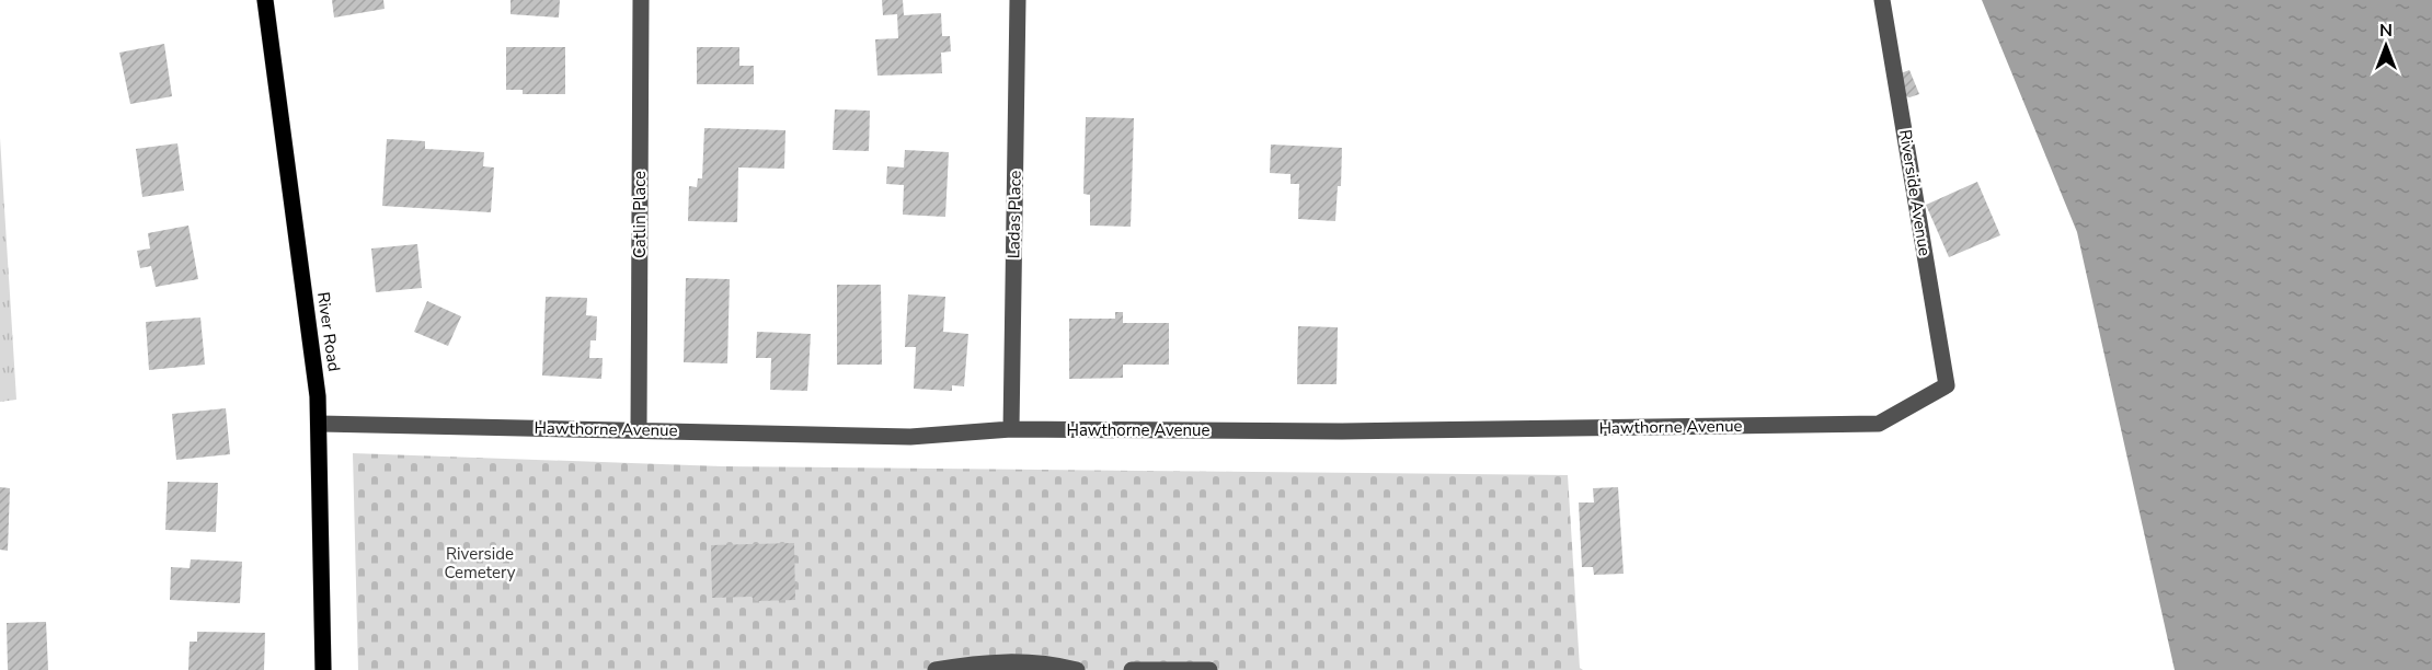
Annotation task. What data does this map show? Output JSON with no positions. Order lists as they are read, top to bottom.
{
  "streets": {
    "main road": ["River Road"],
    "street": [
      "Riverside Avenue",
      "Catlin Place",
      "Ladas Place",
      "Hawthorne Avenue"
    ]
  },
  "crossings": [
    ["Riverside Avenue", "Hawthorne Avenue"],
    ["Catlin Place", "Hawthorne Avenue"],
    ["Ladas Place", "Hawthorne Avenue"],
    ["River Road", "Hawthorne Avenue"]
  ],
  "parks": ["Riverside Cemetery"],
  "north": "top"
}
